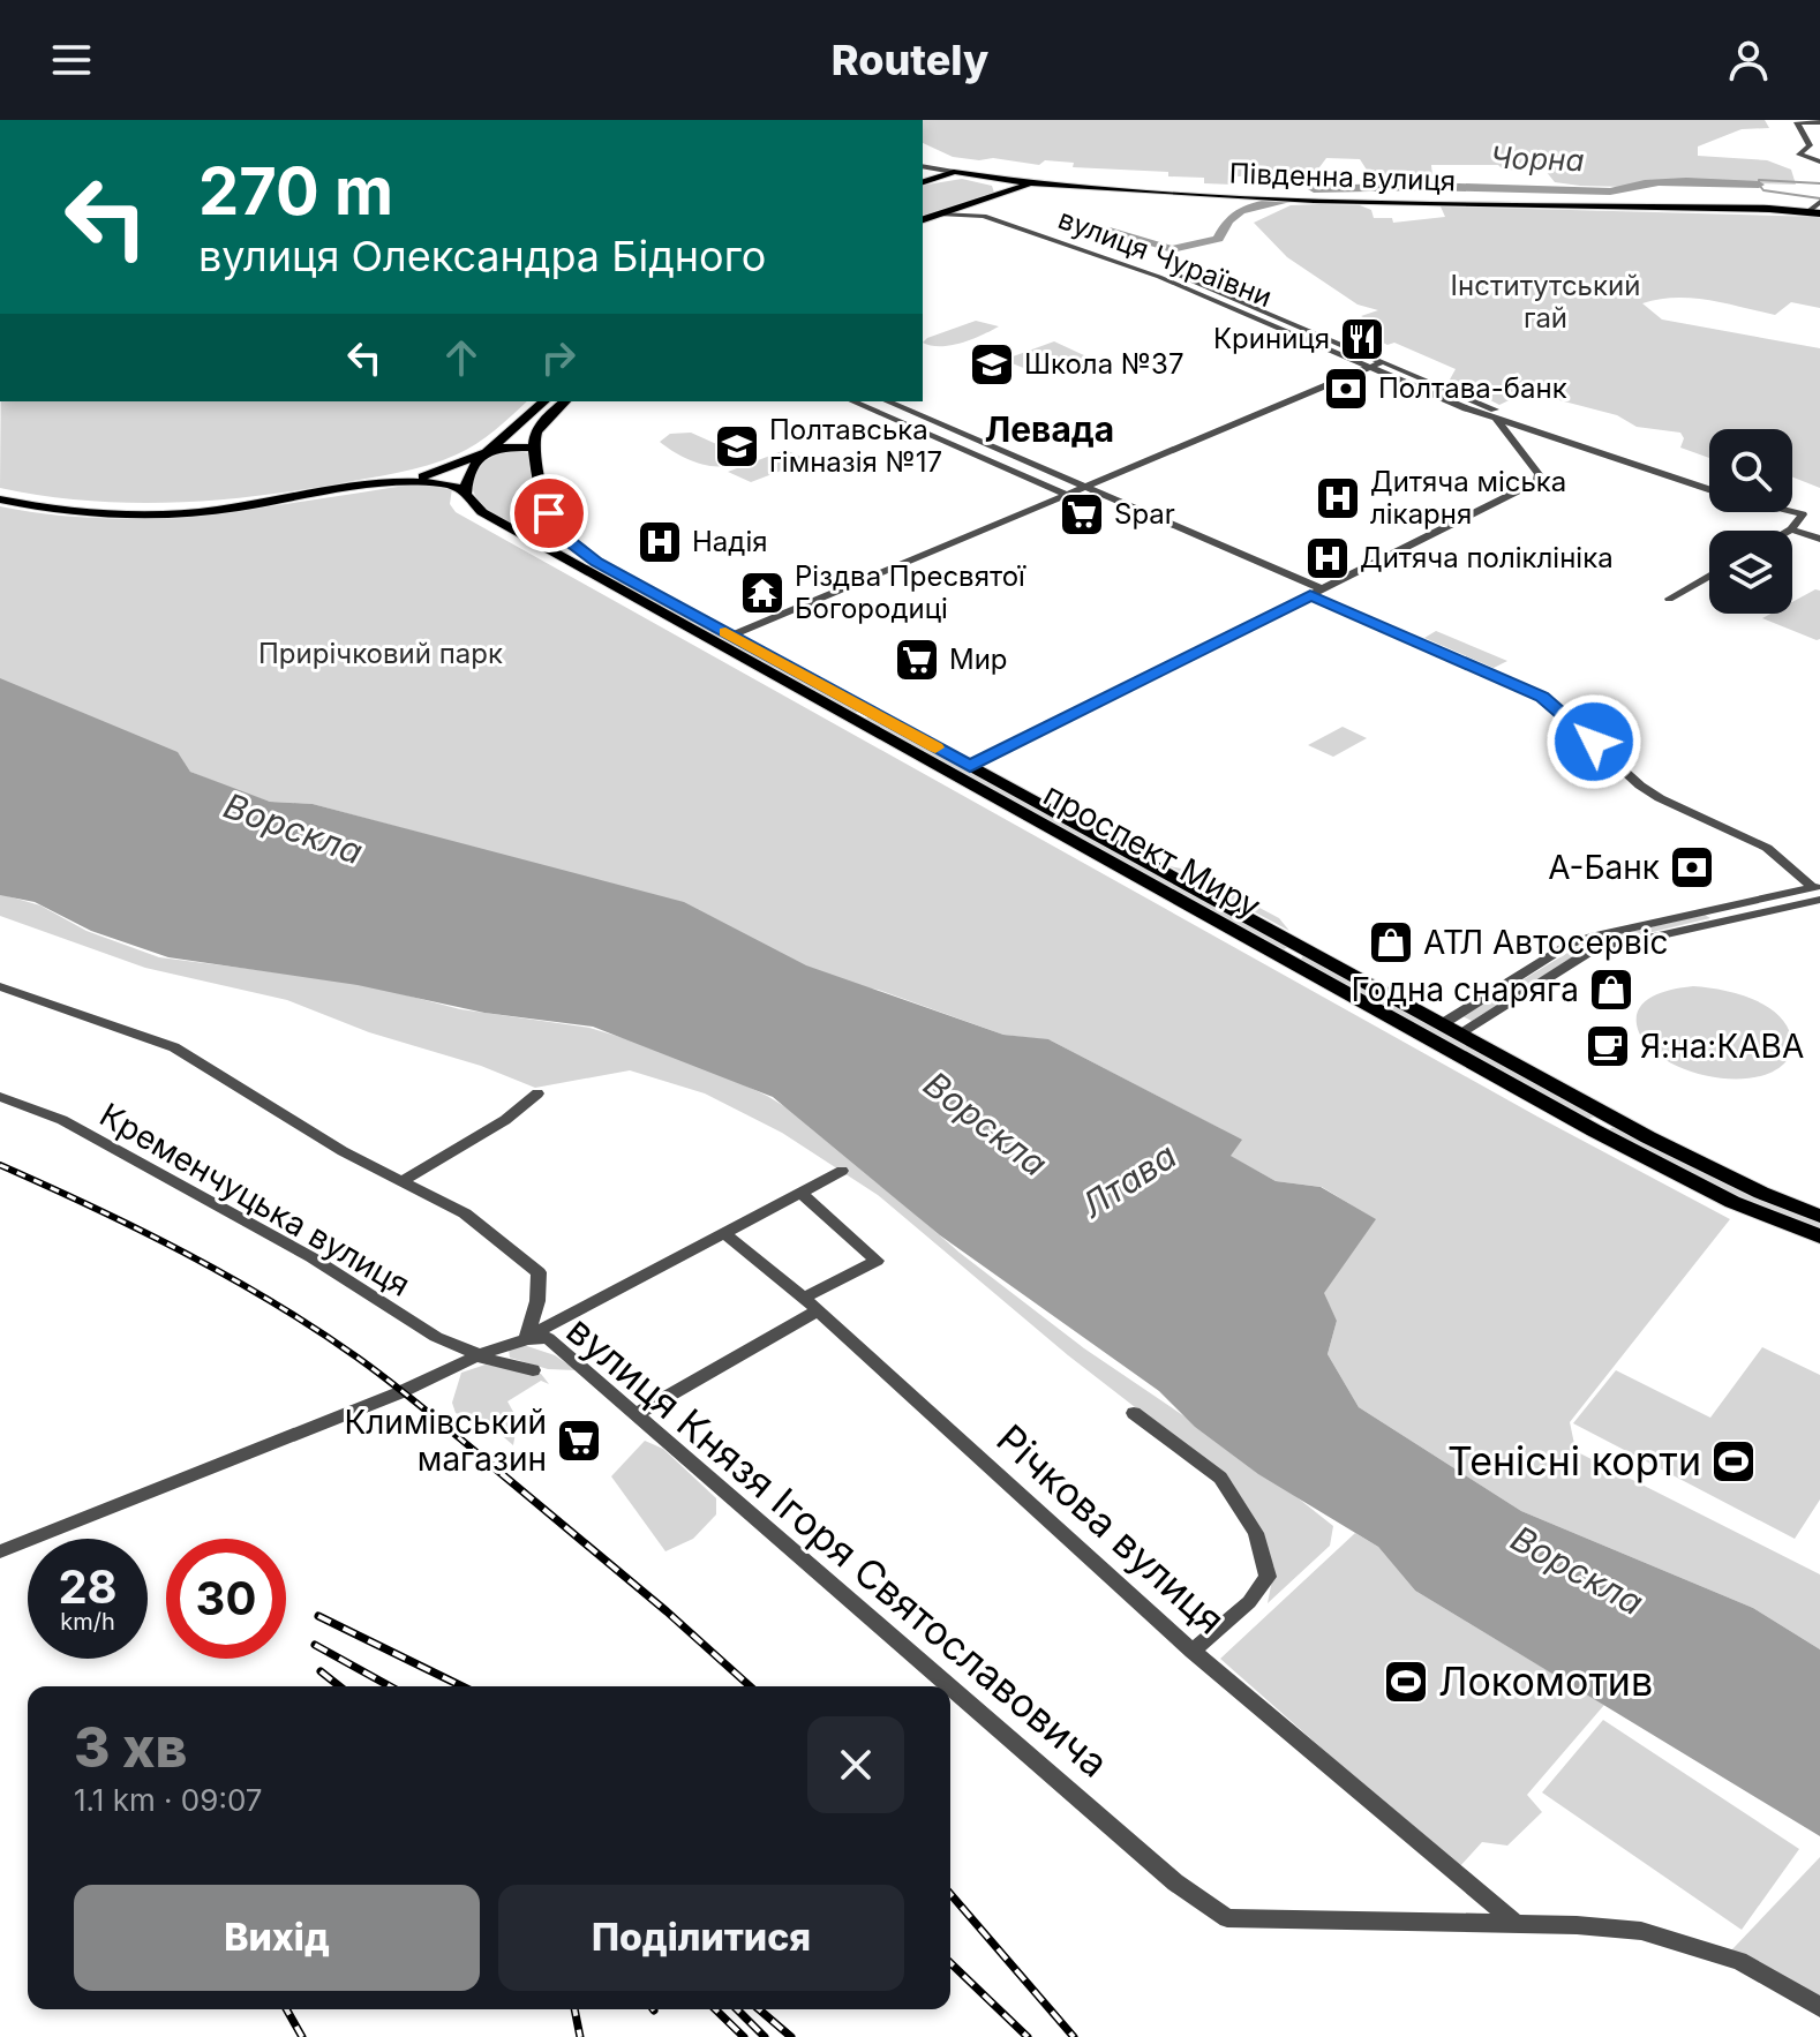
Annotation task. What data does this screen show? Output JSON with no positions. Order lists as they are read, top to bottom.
{
  "streets": {
    "main road": ["Південна вулиця", "проспект Миру"],
    "street": [
      "вулиця Чураївни",
      "Кременчуцька вулиця",
      "Річкова вулиця",
      "вулиця Князя Ігоря Святославовича"
    ]
  },
  "crossings": [
    ["Кременчуцька вулиця", "вулиця Князя Ігоря Святославовича"],
    ["Річкова вулиця", "вулиця Князя Ігоря Святославовича"]
  ],
  "districts": ["Левада"],
  "water": ["Чорна", "Ворскла", "Лтава"],
  "parks": ["Інститутський гай", "Прирічковий парк"],
  "places": {
    "restaurant": ["Криниця"],
    "school or university": ["Школа №37", "Полтавська гімназія №17"],
    "bank": ["Полтава-банк", "А-Банк"],
    "hospital": ["Дитяча міська лікарня", "Надія", "Дитяча поліклініка"],
    "supermarket": ["Spar", "Мир", "Климівський магазин"],
    "temple": ["Різдва Пресвятої Богородиці"],
    "shop": ["АТЛ Автосервіс", "Годна снаряга"],
    "cafe": ["Я:на:КАВА"],
    "sports": ["Тенісні корти", "Локомотив"]
  },
  "page": {
    "header": "Routely",
    "turn": ["270 m", "вулиця Олександра Бідного"],
    "speed": "28 km/h",
    "limit": "30",
    "heading": ["3 хв", "1.1 km · 09:07"],
    "buttons": ["Вихід", "Поділитися"]
  }
}
